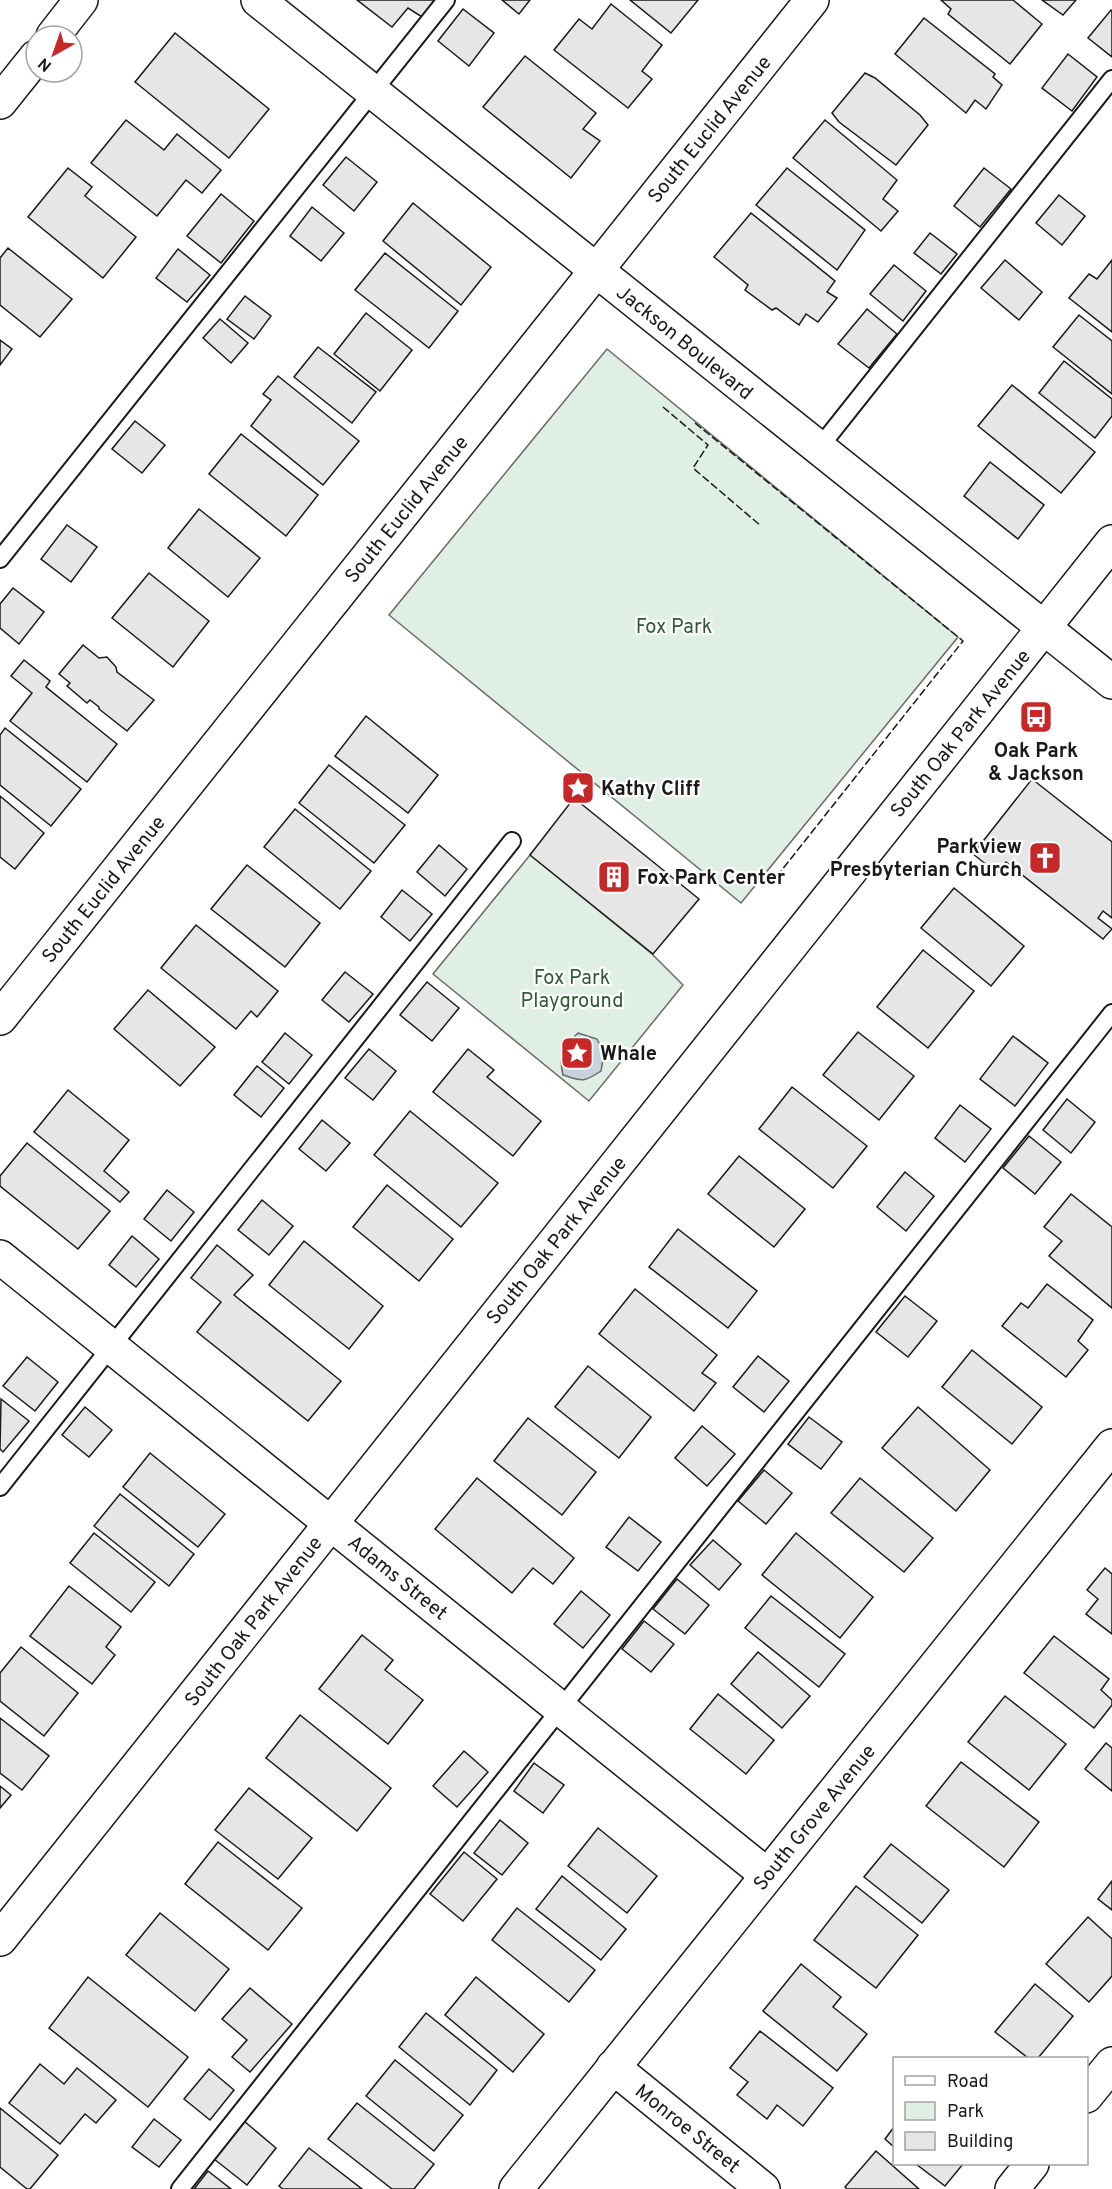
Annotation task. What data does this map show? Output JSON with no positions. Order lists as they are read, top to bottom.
{
  "streets": {
    "street": [
      "South Euclid Avenue",
      "Jackson Boulevard",
      "South Oak Park Avenue",
      "Adams Street",
      "South Grove Avenue",
      "Monroe Street"
    ]
  },
  "crossings": [
    ["South Euclid Avenue", "Jackson Boulevard"],
    ["Jackson Boulevard", "South Oak Park Avenue"],
    ["South Oak Park Avenue", "Adams Street"],
    ["Adams Street", "South Grove Avenue"],
    ["South Grove Avenue", "Monroe Street"]
  ],
  "parks": ["Fox Park", "Fox Park Playground"],
  "places": {
    "bus stop": ["Oak Park & Jackson"],
    "place": ["Kathy Cliff", "Whale"],
    "church": ["Parkview Presbyterian Church"],
    "building": ["Fox Park Center"]
  },
  "legend": ["Road", "Park", "Building"],
  "north": "bottom left"
}
